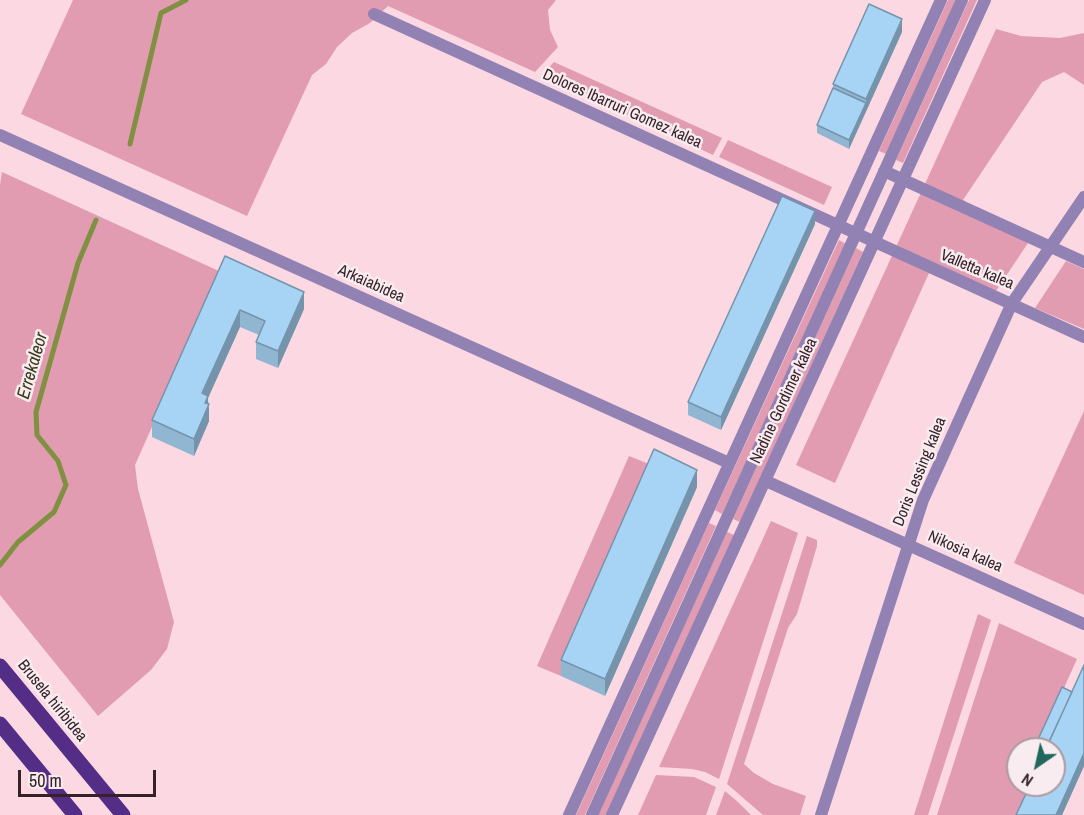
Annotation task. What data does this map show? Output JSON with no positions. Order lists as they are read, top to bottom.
{
  "streets": {
    "main road": ["Brusela hiribidea"],
    "street": [
      "Dolores Ibarruri Gomez kalea",
      "Valletta kalea",
      "Arkaiabidea",
      "Nadine Gordimer kalea",
      "Doris Lessing kalea",
      "Nikosia kalea"
    ]
  },
  "crossings": [
    ["Dolores Ibarruri Gomez kalea", "Valletta kalea"],
    ["Dolores Ibarruri Gomez kalea", "Nadine Gordimer kalea"],
    ["Valletta kalea", "Nadine Gordimer kalea"],
    ["Valletta kalea", "Doris Lessing kalea"],
    ["Arkaiabidea", "Nadine Gordimer kalea"],
    ["Nadine Gordimer kalea", "Nikosia kalea"],
    ["Doris Lessing kalea", "Nikosia kalea"]
  ],
  "water": ["Errekaleor"],
  "scale_bar": "50 m",
  "north": "bottom left"
}
